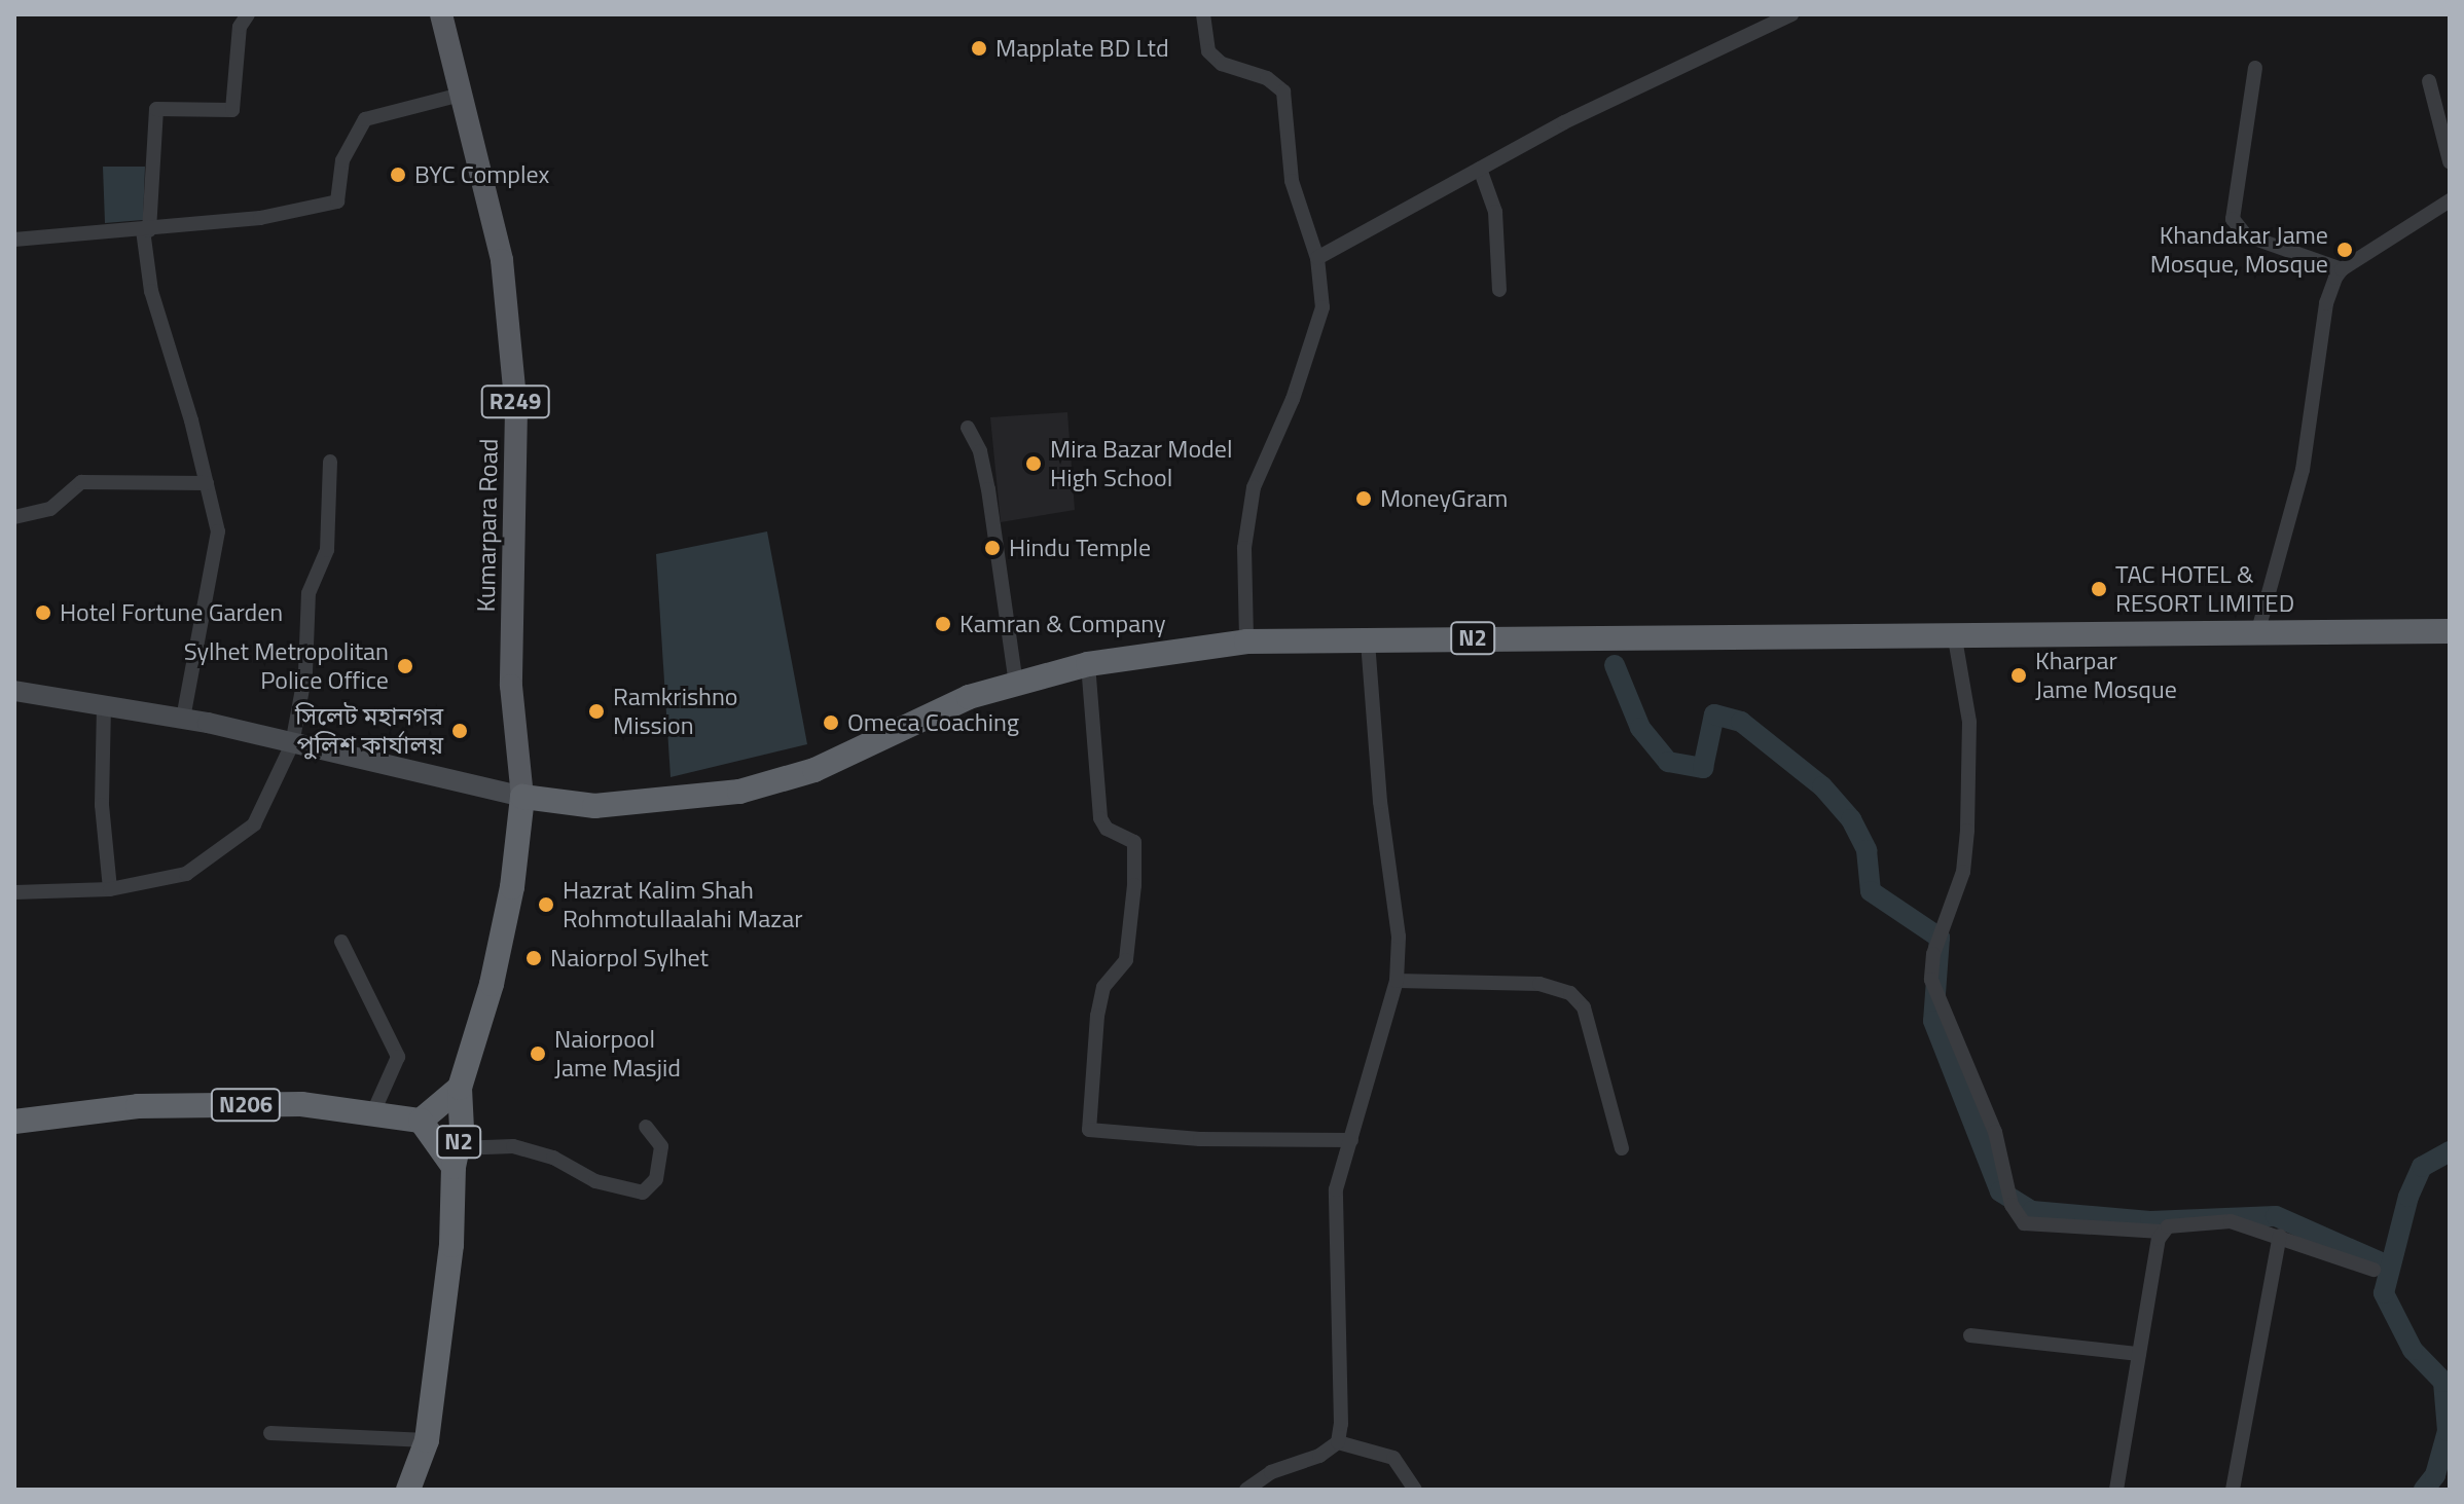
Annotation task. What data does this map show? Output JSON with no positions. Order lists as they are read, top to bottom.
{
  "streets": {
    "highway": ["N2", "N206"],
    "main road": ["R249", "Kumarpara Road"]
  },
  "crossings": [
    ["Kumarpara Road", "N2"]
  ],
  "places": [
    "Mapplate BD Ltd",
    "BYC Complex",
    "Khandakar Jame Mosque, Mosque",
    "Mira Bazar Model High School",
    "MoneyGram",
    "Hindu Temple",
    "TAC HOTEL & RESORT LIMITED",
    "Hotel Fortune Garden",
    "Kamran & Company",
    "Sylhet Metropolitan Police Office",
    "Kharpar Jame Mosque",
    "Ramkrishno Mission",
    "Omeca Coaching",
    "সিলেট মহানগর পুলিশ কার্যালয়",
    "Hazrat Kalim Shah Rohmotullaalahi Mazar",
    "Naiorpol Sylhet",
    "Naiorpool Jame Masjid"
  ]
}
